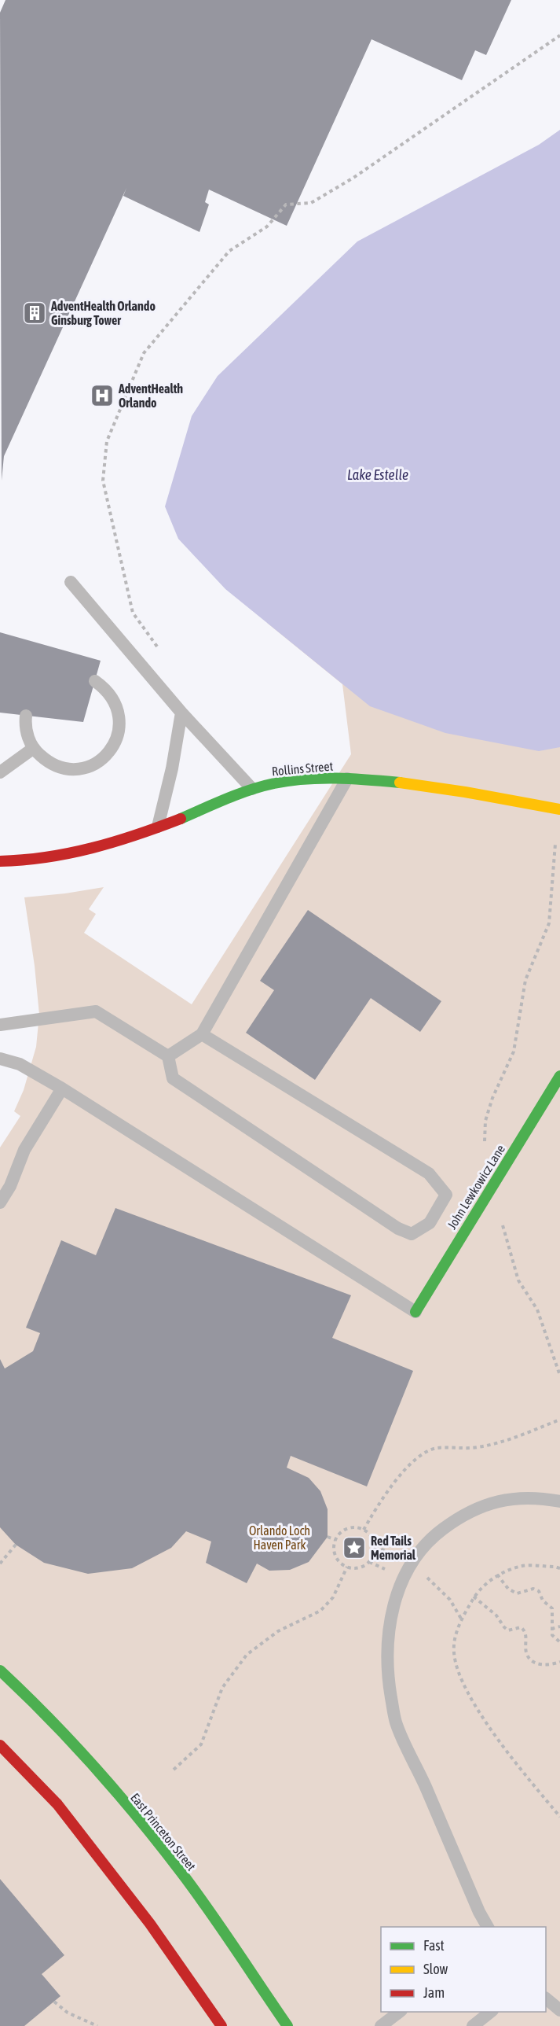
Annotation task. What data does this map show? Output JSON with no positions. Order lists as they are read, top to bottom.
{
  "streets": {
    "street": ["Rollins Street", "John Lewkowicz Lane", "East Princeton Street"]
  },
  "water": ["Lake Estelle"],
  "parks": ["Orlando Loch Haven Park"],
  "places": {
    "building": ["AdventHealth Orlando Ginsburg Tower"],
    "hospital": ["AdventHealth Orlando"],
    "place": ["Red Tails Memorial"]
  },
  "legend": ["Fast", "Slow", "Jam"]
}
